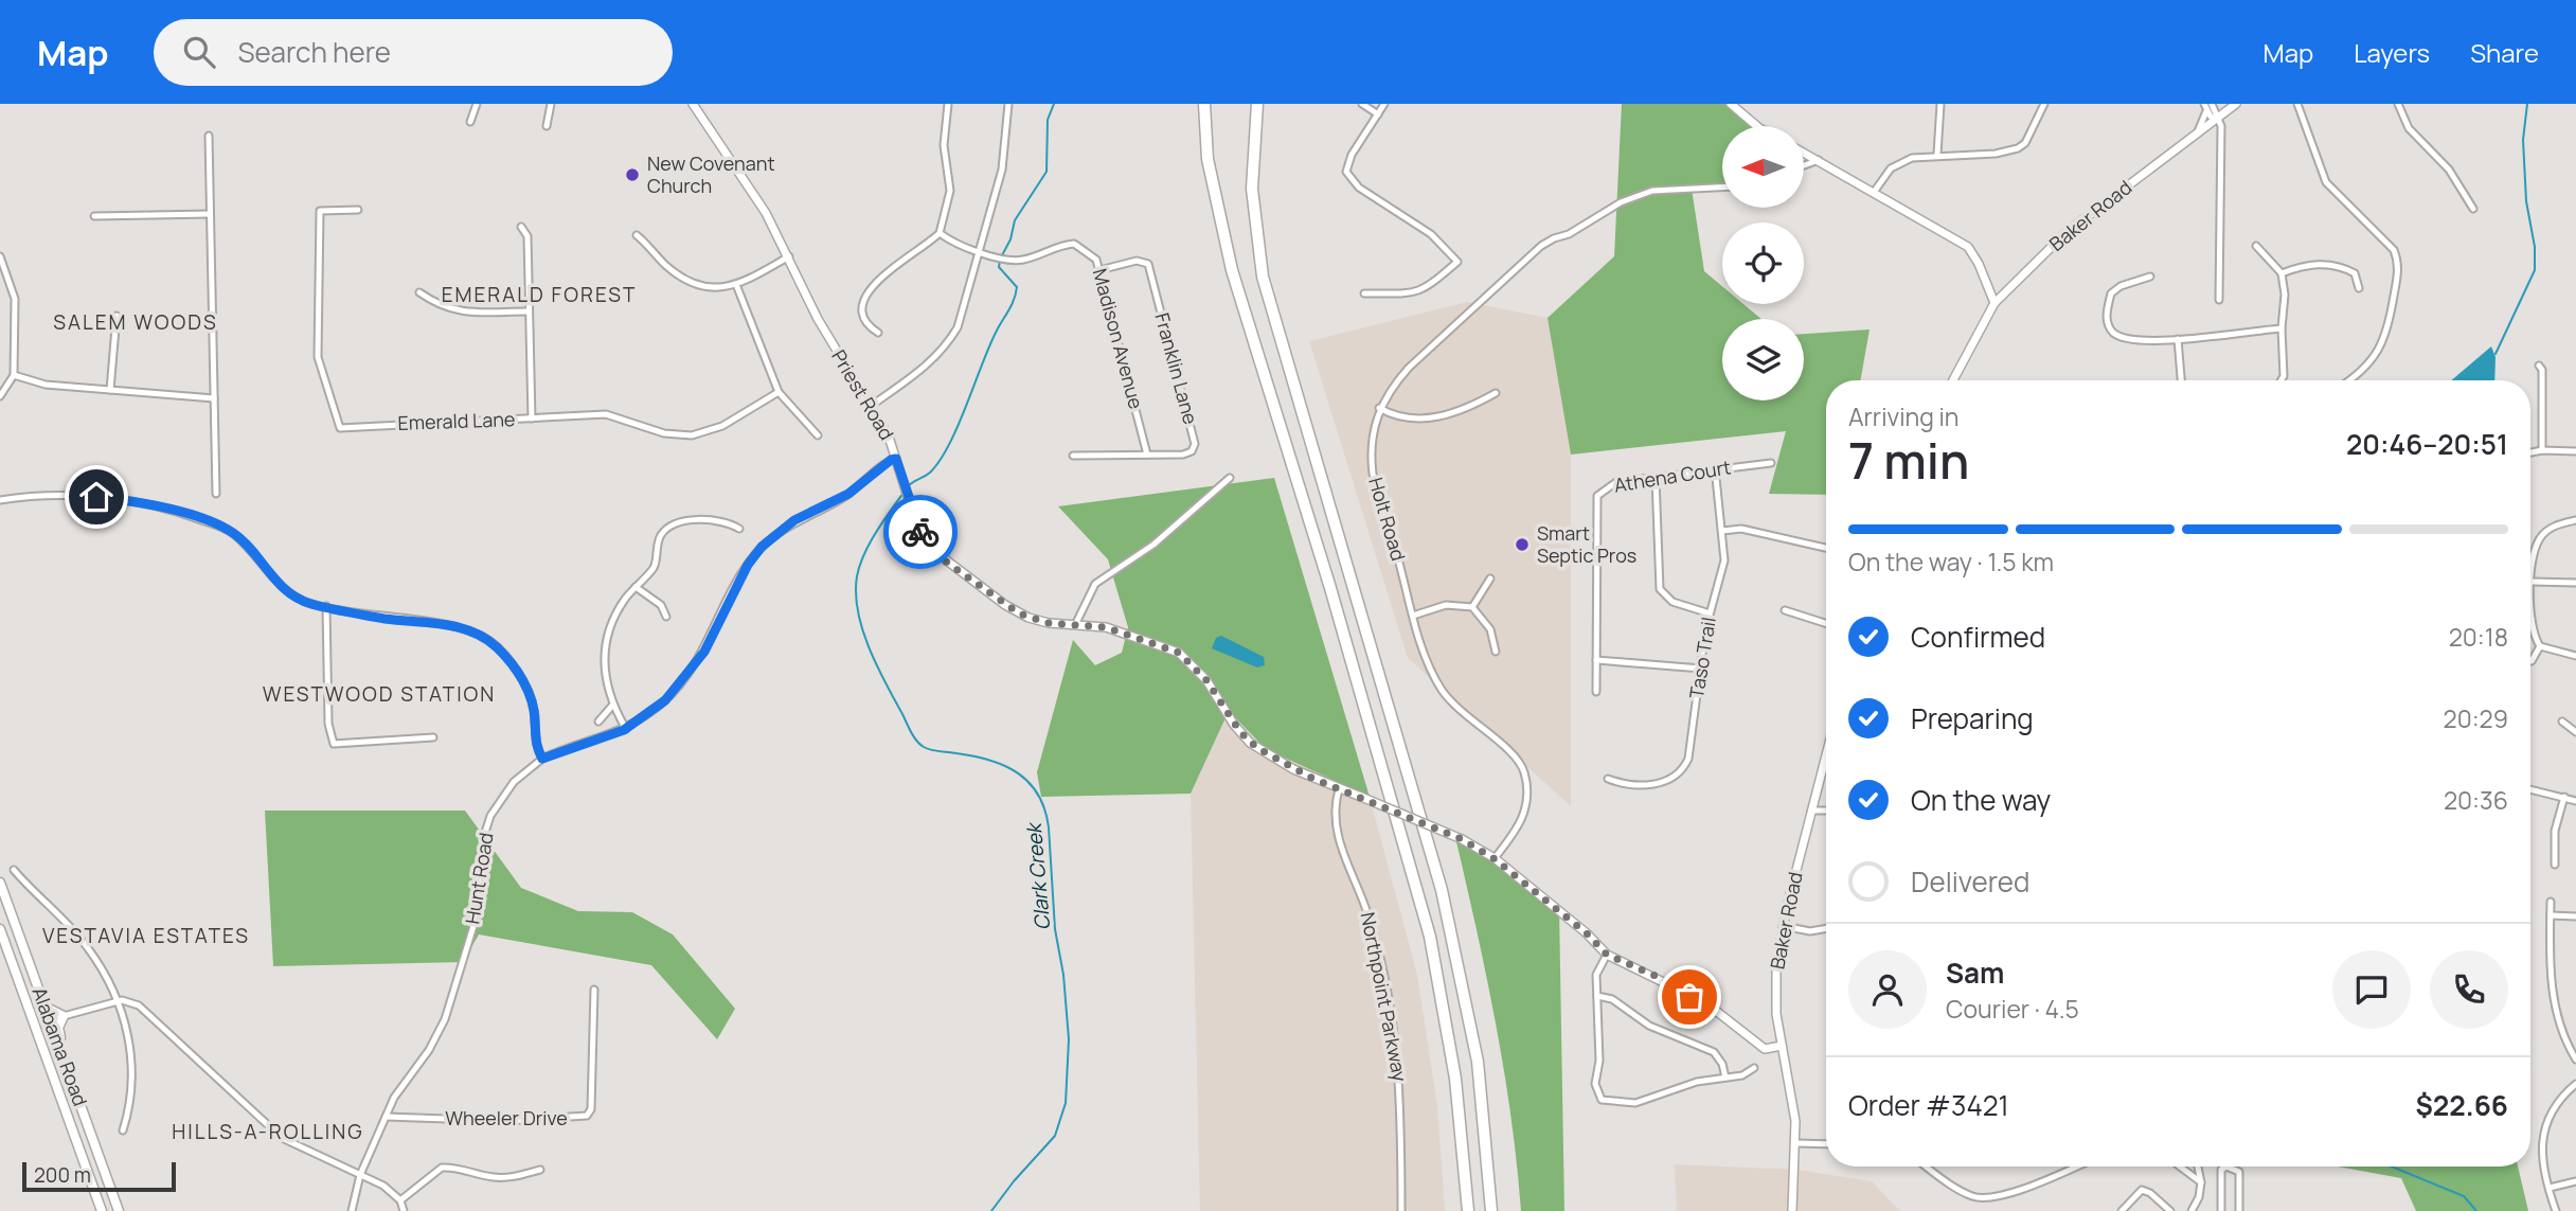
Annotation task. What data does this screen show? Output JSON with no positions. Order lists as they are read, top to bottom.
{
  "streets": {
    "main road": ["Alabama Road"],
    "street": [
      "Baker Road",
      "Madison Avenue",
      "Franklin Lane",
      "Priest Road",
      "Emerald Lane",
      "Athena Court",
      "Holt Road",
      "Taso Trail",
      "Hunt Road",
      "Northpoint Parkway",
      "Wheeler Drive"
    ]
  },
  "crossings": [
    ["Baker Road", "Priest Road"],
    ["Madison Avenue", "Franklin Lane"],
    ["Priest Road", "Holt Road"],
    ["Priest Road", "Hunt Road"],
    ["Priest Road", "Northpoint Parkway"],
    ["Athena Court", "Taso Trail"],
    ["Hunt Road", "Wheeler Drive"]
  ],
  "districts": [
    "EMERALD FOREST",
    "SALEM WOODS",
    "WESTWOOD STATION",
    "VESTAVIA ESTATES",
    "HILLS-A-ROLLING"
  ],
  "water": ["Clark Creek"],
  "places": ["New Covenant Church", "Smart Septic Pros"],
  "scale_bar": "200 m",
  "north": "left",
  "page": {
    "header": "Map",
    "search": "Search here",
    "nav": ["Map", "Layers", "Share"],
    "heading": ["7 min", "Arriving in", "20:46–20:51"],
    "panel": [
      "Sam",
      "Courier · 4.5",
      "Order #3421",
      "$22.66"
    ],
    "bar": "On the way · 1.5 km",
    "list": [
      ["Confirmed", "20:18"],
      ["Preparing", "20:29"],
      ["On the way", "20:36"],
      "Delivered"
    ],
    "scale": "200 m"
  }
}
